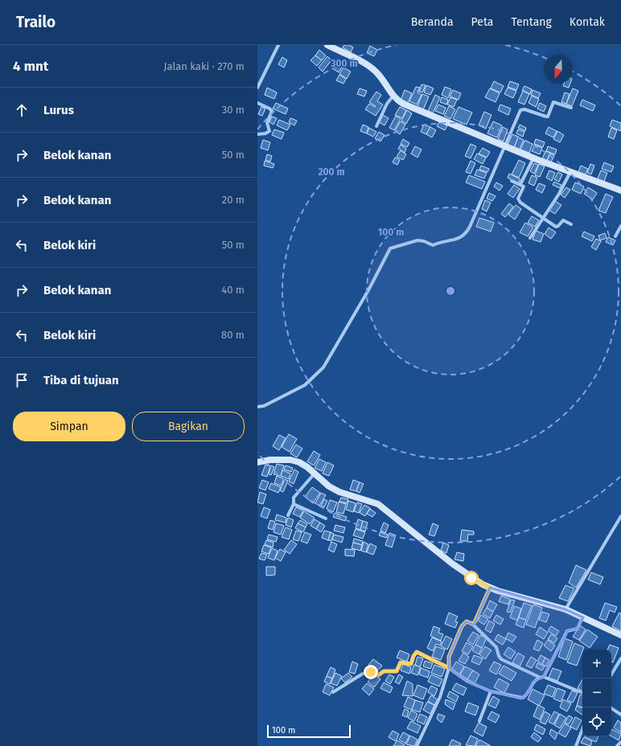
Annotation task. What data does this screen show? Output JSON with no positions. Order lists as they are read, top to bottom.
{
  "scale_bar": "100 m",
  "north": "bottom",
  "page": {
    "header": "Trailo",
    "nav": [
      "Beranda",
      "Peta",
      "Tentang",
      "Kontak"
    ],
    "heading": ["4 mnt", "Jalan kaki · 270 m"],
    "list": [
      ["Lurus", "30 m"],
      ["Belok kanan", "50 m"],
      ["Belok kanan", "20 m"],
      ["Belok kiri", "50 m"],
      ["Belok kanan", "40 m"],
      ["Belok kiri", "80 m"],
      "Tiba di tujuan"
    ],
    "buttons": ["Simpan", "Bagikan"],
    "map_buttons": ["+", "−"],
    "scale": "100 m"
  },
  "rings": ["300 m", "200 m", "100 m"]
}
